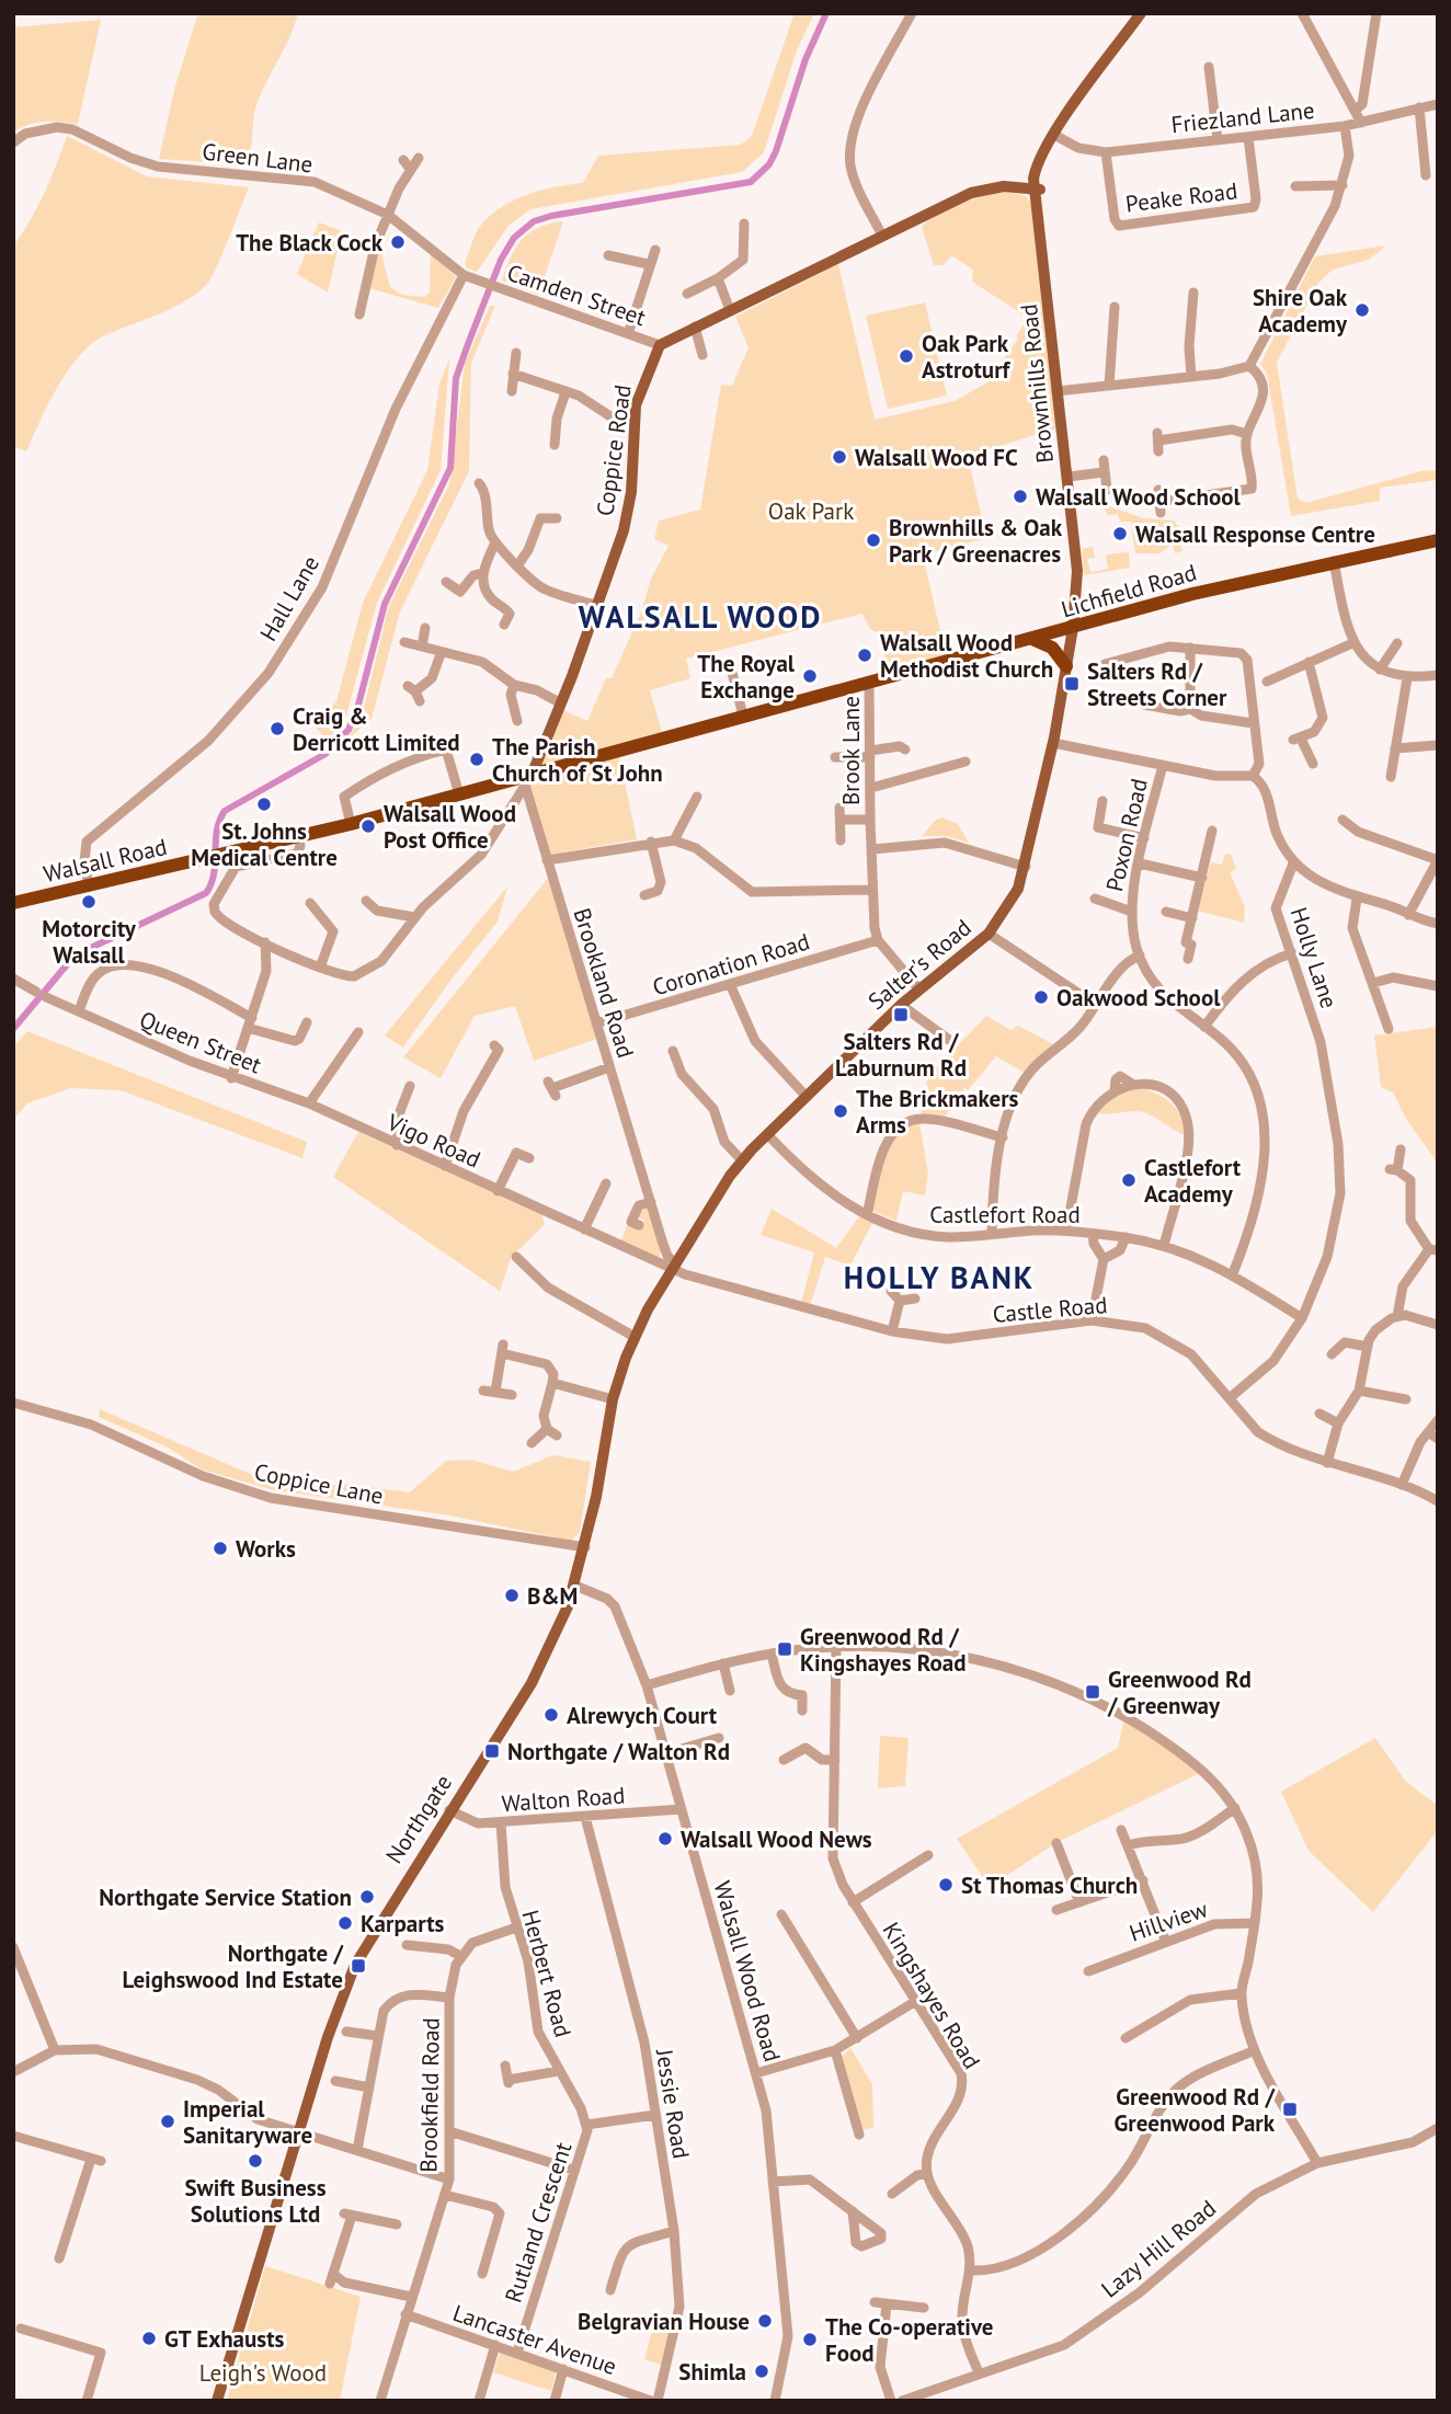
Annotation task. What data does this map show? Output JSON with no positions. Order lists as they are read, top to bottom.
{
  "streets": {
    "highway": ["Lichfield Road", "Walsall Road"],
    "main road": [
      "Brownhills Road",
      "Coppice Road",
      "Salter's Road",
      "Northgate"
    ],
    "street": [
      "Friezland Lane",
      "Green Lane",
      "Peake Road",
      "Camden Street",
      "Hall Lane",
      "Brook Lane",
      "Poxon Road",
      "Holly Lane",
      "Coronation Road",
      "Brookland Road",
      "Queen Street",
      "Vigo Road",
      "Castlefort Road",
      "Castle Road",
      "Coppice Lane",
      "Walton Road",
      "Hillview",
      "Walsall Wood Road",
      "Herbert Road",
      "Kingshayes Road",
      "Brookfield Road",
      "Jessie Road",
      "Rutland Crescent",
      "Lazy Hill Road",
      "Lancaster Avenue"
    ]
  },
  "crossings": [
    ["Friezland Lane", "Peake Road"],
    ["Green Lane", "Camden Street"],
    ["Green Lane", "Hall Lane"],
    ["Camden Street", "Coppice Road"],
    ["Brownhills Road", "Lichfield Road"],
    ["Brownhills Road", "Salter's Road"],
    ["Coppice Road", "Lichfield Road"],
    ["Coppice Road", "Brookland Road"],
    ["Lichfield Road", "Brook Lane"],
    ["Lichfield Road", "Walsall Road"],
    ["Lichfield Road", "Salter's Road"],
    ["Lichfield Road", "Brookland Road"],
    ["Hall Lane", "Walsall Road"],
    ["Brook Lane", "Coronation Road"],
    ["Poxon Road", "Castlefort Road"],
    ["Holly Lane", "Castlefort Road"],
    ["Holly Lane", "Castle Road"],
    ["Coronation Road", "Brookland Road"],
    ["Salter's Road", "Brookland Road"],
    ["Salter's Road", "Vigo Road"],
    ["Salter's Road", "Castlefort Road"],
    ["Salter's Road", "Castle Road"],
    ["Salter's Road", "Northgate"],
    ["Brookland Road", "Vigo Road"],
    ["Brookland Road", "Castle Road"],
    ["Brookland Road", "Northgate"],
    ["Queen Street", "Vigo Road"],
    ["Vigo Road", "Castle Road"],
    ["Vigo Road", "Northgate"],
    ["Castle Road", "Northgate"],
    ["Coppice Lane", "Northgate"],
    ["Walton Road", "Northgate"],
    ["Walton Road", "Walsall Wood Road"],
    ["Walton Road", "Herbert Road"],
    ["Walton Road", "Jessie Road"],
    ["Northgate", "Walsall Wood Road"],
    ["Herbert Road", "Rutland Crescent"],
    ["Brookfield Road", "Lancaster Avenue"],
    ["Jessie Road", "Rutland Crescent"],
    ["Rutland Crescent", "Lancaster Avenue"]
  ],
  "districts": ["WALSALL WOOD", "HOLLY BANK"],
  "parks": ["Oak Park", "Leigh's Wood"],
  "places": {
    "other": [
      "The Black Cock",
      "Shire Oak Academy",
      "Oak Park Astroturf",
      "Walsall Wood FC",
      "Walsall Wood School",
      "Walsall Response Centre",
      "Brownhills & Oak Park / Greenacres",
      "Walsall Wood Methodist Church",
      "The Royal Exchange",
      "Craig & Derricott Limited",
      "The Parish Church of St John",
      "St. Johns Medical Centre",
      "Walsall Wood Post Office",
      "Motorcity Walsall",
      "Oakwood School",
      "The Brickmakers Arms",
      "Castlefort Academy",
      "Works",
      "B&M",
      "Alrewych Court",
      "Walsall Wood News",
      "St Thomas Church",
      "Northgate Service Station",
      "Karparts",
      "Imperial Sanitaryware",
      "Swift Business Solutions Ltd",
      "Belgravian House",
      "GT Exhausts",
      "The Co-operative Food",
      "Shimla"
    ],
    "transit": [
      "Salters Rd / Streets Corner",
      "Salters Rd / Laburnum Rd",
      "Greenwood Rd / Kingshayes Road",
      "Greenwood Rd / Greenway",
      "Northgate / Walton Rd",
      "Northgate / Leighswood Ind Estate",
      "Greenwood Rd / Greenwood Park"
    ]
  }
}
